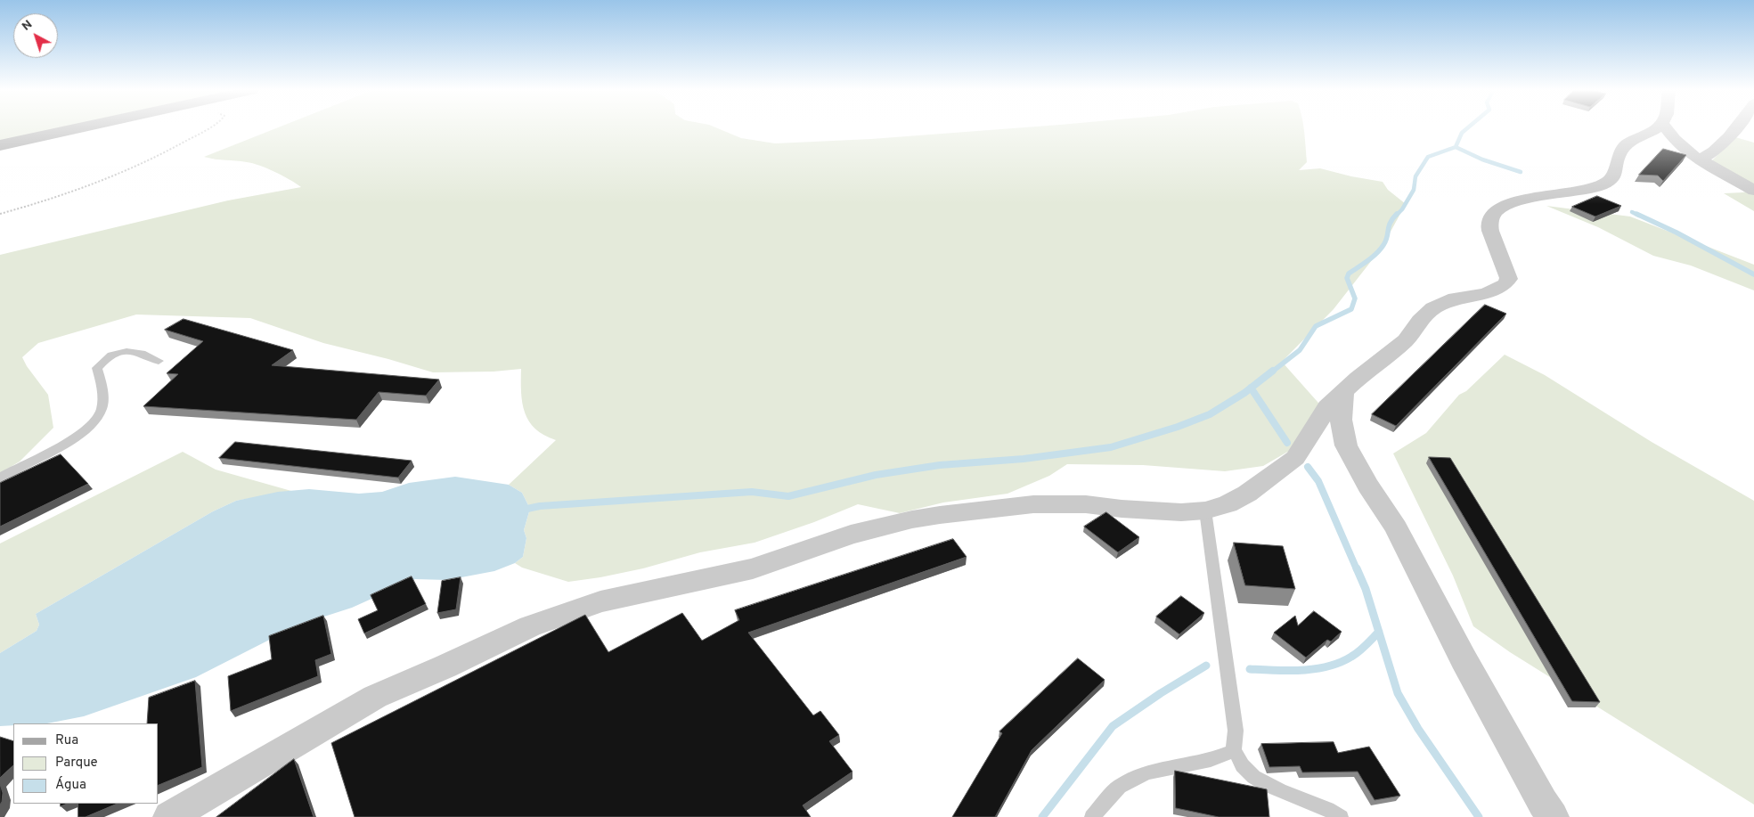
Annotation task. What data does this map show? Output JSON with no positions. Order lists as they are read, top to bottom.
{
  "legend": ["Rua", "Parque", "Água"],
  "north": "top left"
}
